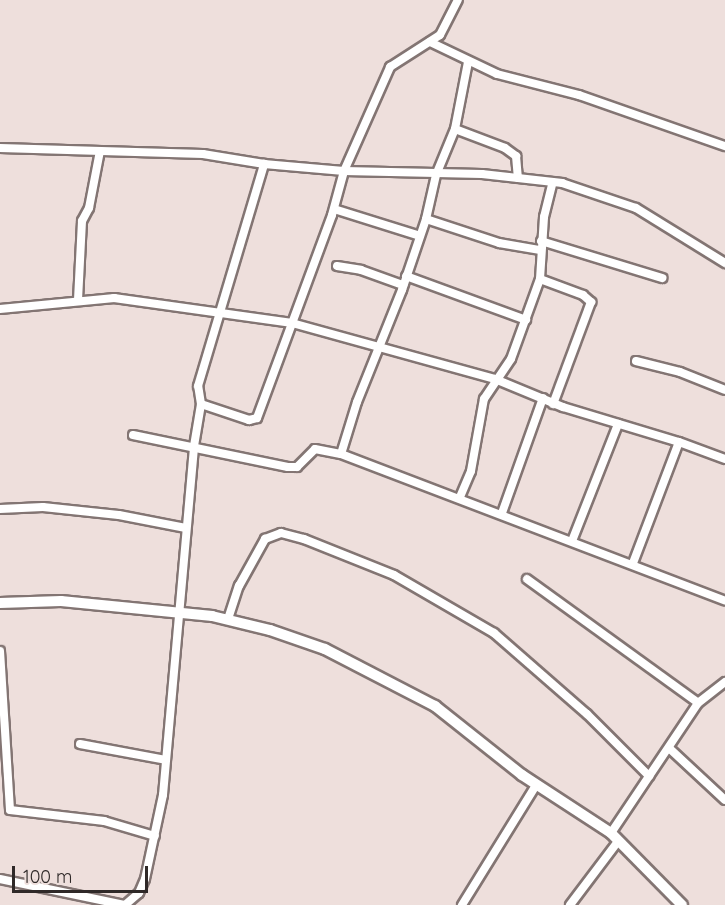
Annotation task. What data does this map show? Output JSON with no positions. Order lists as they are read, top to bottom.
{
  "scale_bar": "100 m"
}
